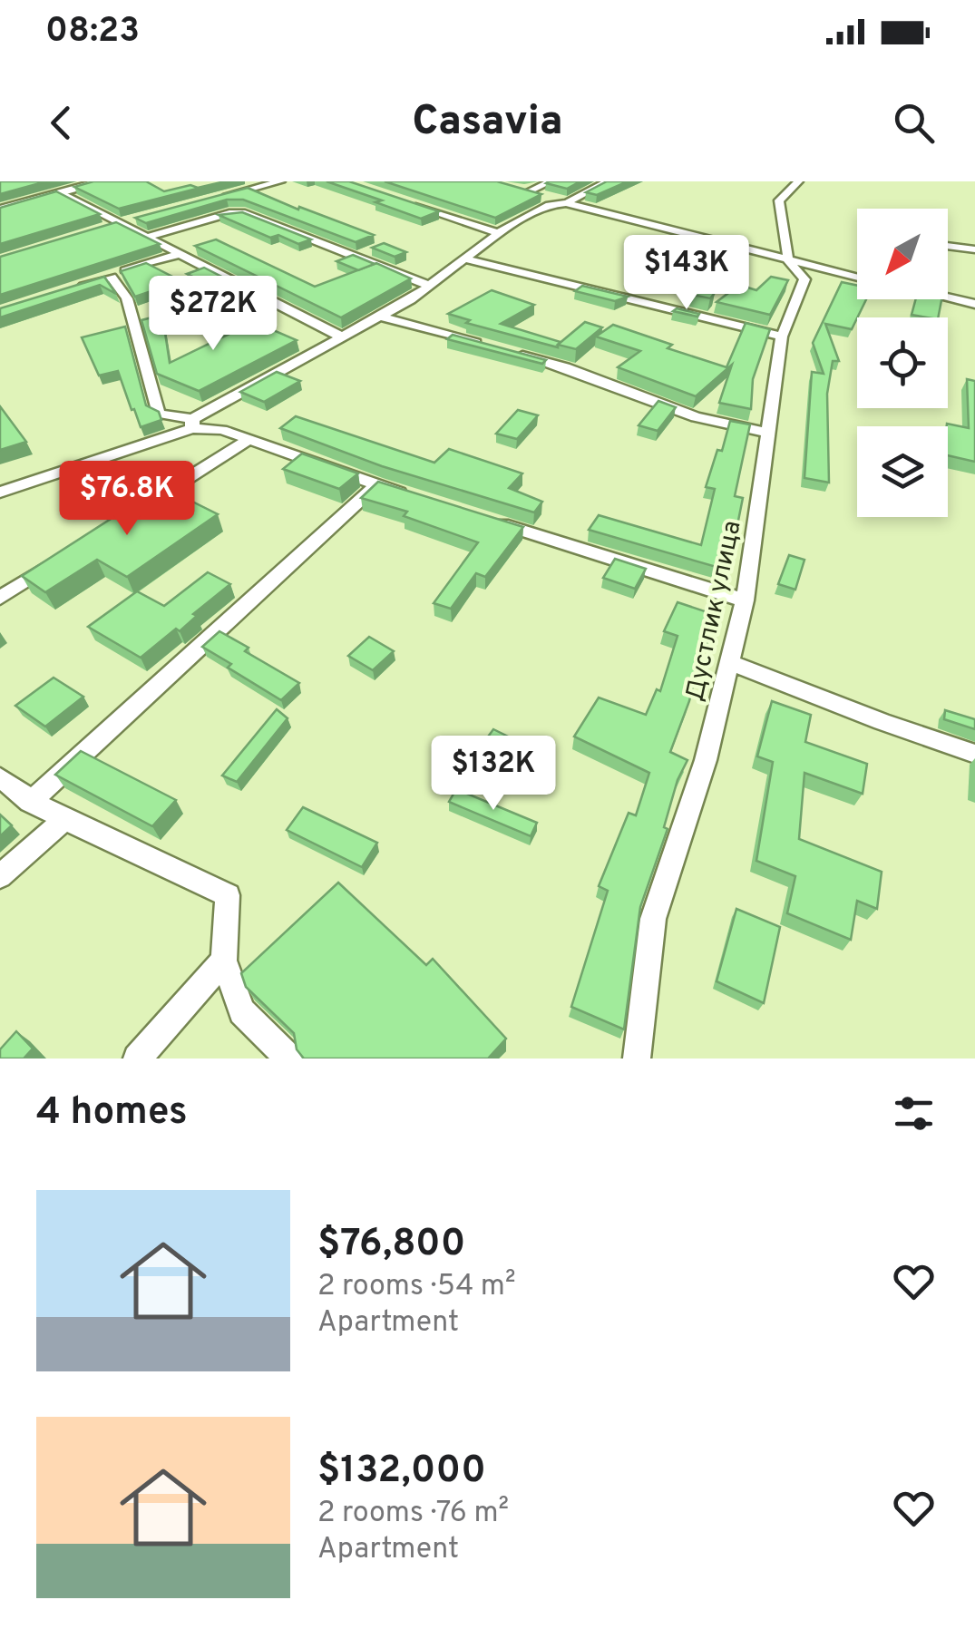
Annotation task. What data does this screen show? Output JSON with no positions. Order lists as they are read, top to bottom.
{
  "streets": {
    "street": ["Дустлик улица"]
  },
  "north": "bottom left",
  "page": {
    "status": "08:23",
    "header": "Casavia",
    "price": [
      "$143K",
      "$272K",
      "$76.8K",
      "$132K"
    ],
    "heading": "4 homes",
    "list": [
      {
        "name": "$76,800",
        "note": "2 rooms · 54 m² · Apartment"
      },
      {
        "name": "$132,000",
        "note": "2 rooms · 76 m² · Apartment"
      }
    ]
  }
}
